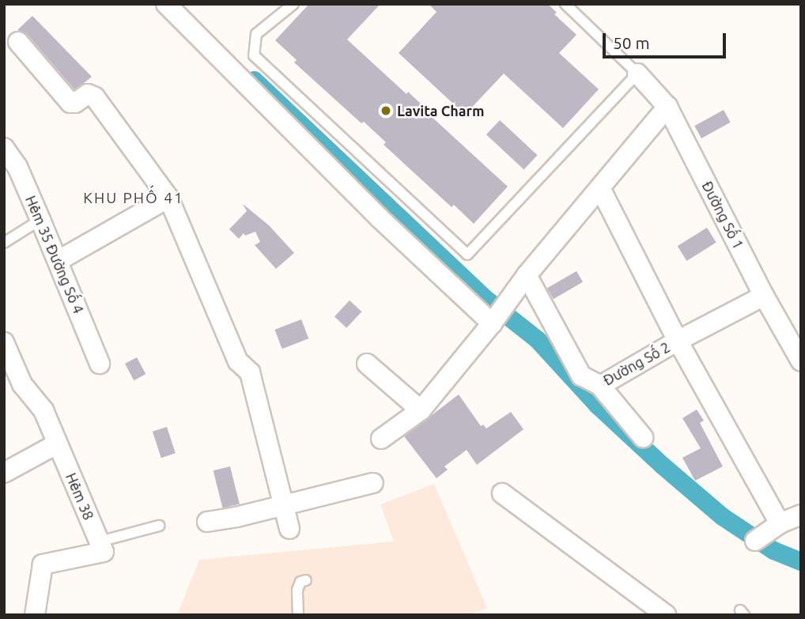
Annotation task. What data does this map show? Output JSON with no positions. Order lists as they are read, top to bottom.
{
  "streets": {
    "street": [
      "Đường Số 1",
      "Hẻm 35 Đường Số 4",
      "Đường Số 2",
      "Hẻm 38"
    ]
  },
  "crossings": [
    ["Đường Số 1", "Đường Số 2"]
  ],
  "districts": ["KHU PHỐ 41"],
  "places": ["Lavita Charm"],
  "scale_bar": "50 m"
}
